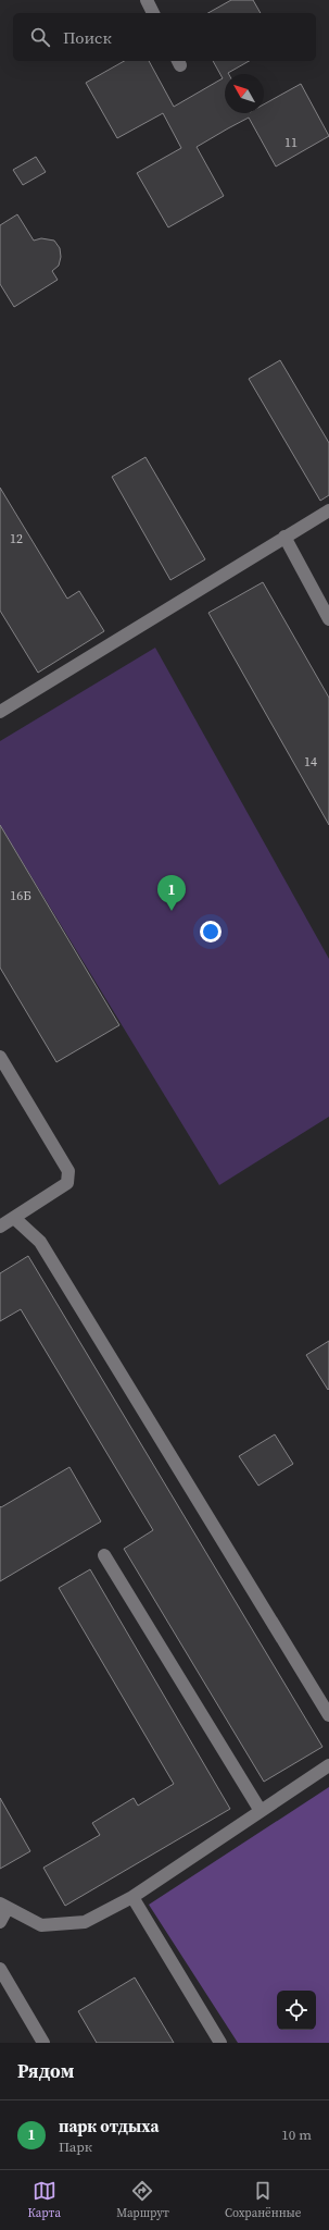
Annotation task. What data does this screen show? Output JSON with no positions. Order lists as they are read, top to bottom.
{
  "house_numbers": [
    "11",
    "12",
    "14",
    "16Б"
  ],
  "north": "top left",
  "page": {
    "search": "Поиск",
    "pins": "1",
    "heading": "Рядом",
    "list": [
      {
        "mark": "1",
        "name": "парк отдыха",
        "note": "Парк",
        "value": "10 m"
      }
    ],
    "nav": ["Карта", "Маршрут", "Сохранённые"]
  }
}
